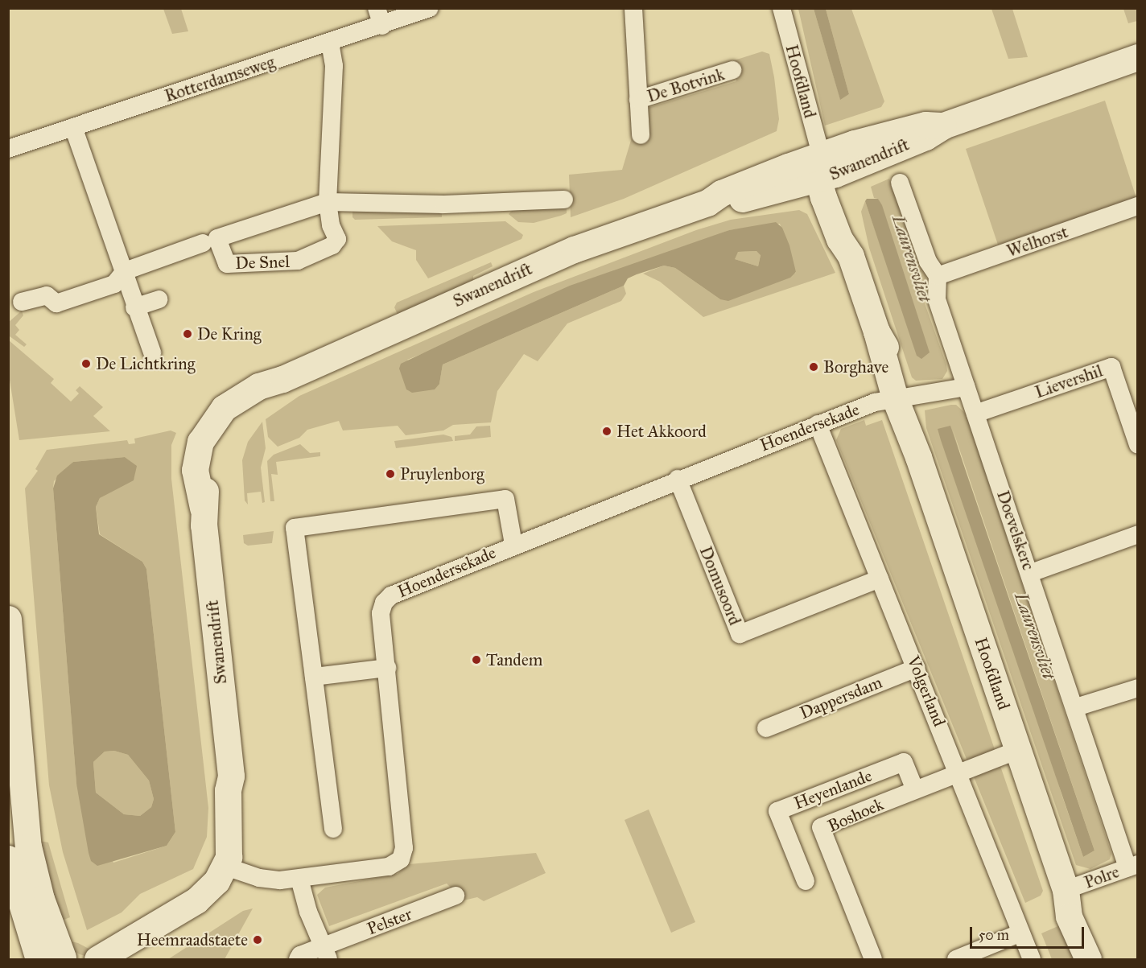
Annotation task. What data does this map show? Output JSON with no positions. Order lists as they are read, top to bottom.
{
  "streets": {
    "main road": ["Hoofdland", "Swanendrift"],
    "street": [
      "Rotterdamseweg",
      "De Botvink",
      "Welhorst",
      "De Snel",
      "Lievershil",
      "Hoendersekade",
      "Doevelskerc",
      "Domusoord",
      "Volgerland",
      "Dappersdam",
      "Heyenlande",
      "Boshoek",
      "Polre",
      "Pelster"
    ]
  },
  "crossings": [
    ["Rotterdamseweg", "De Snel"],
    ["Hoofdland", "Swanendrift"],
    ["Hoofdland", "Hoendersekade"],
    ["Hoofdland", "Boshoek"],
    ["Hoofdland", "Polre"],
    ["Swanendrift", "Hoendersekade"],
    ["Welhorst", "Doevelskerc"],
    ["Lievershil", "Doevelskerc"],
    ["Hoendersekade", "Domusoord"],
    ["Hoendersekade", "Volgerland"],
    ["Doevelskerc", "Polre"],
    ["Domusoord", "Volgerland"],
    ["Volgerland", "Dappersdam"],
    ["Volgerland", "Boshoek"],
    ["Heyenlande", "Boshoek"]
  ],
  "water": ["Laurensvliet"],
  "places": [
    "De Kring",
    "De Lichtkring",
    "Borghave",
    "Het Akkoord",
    "Pruylenborg",
    "Tandem",
    "Heemraadstaete"
  ],
  "scale_bar": "50 m"
}
